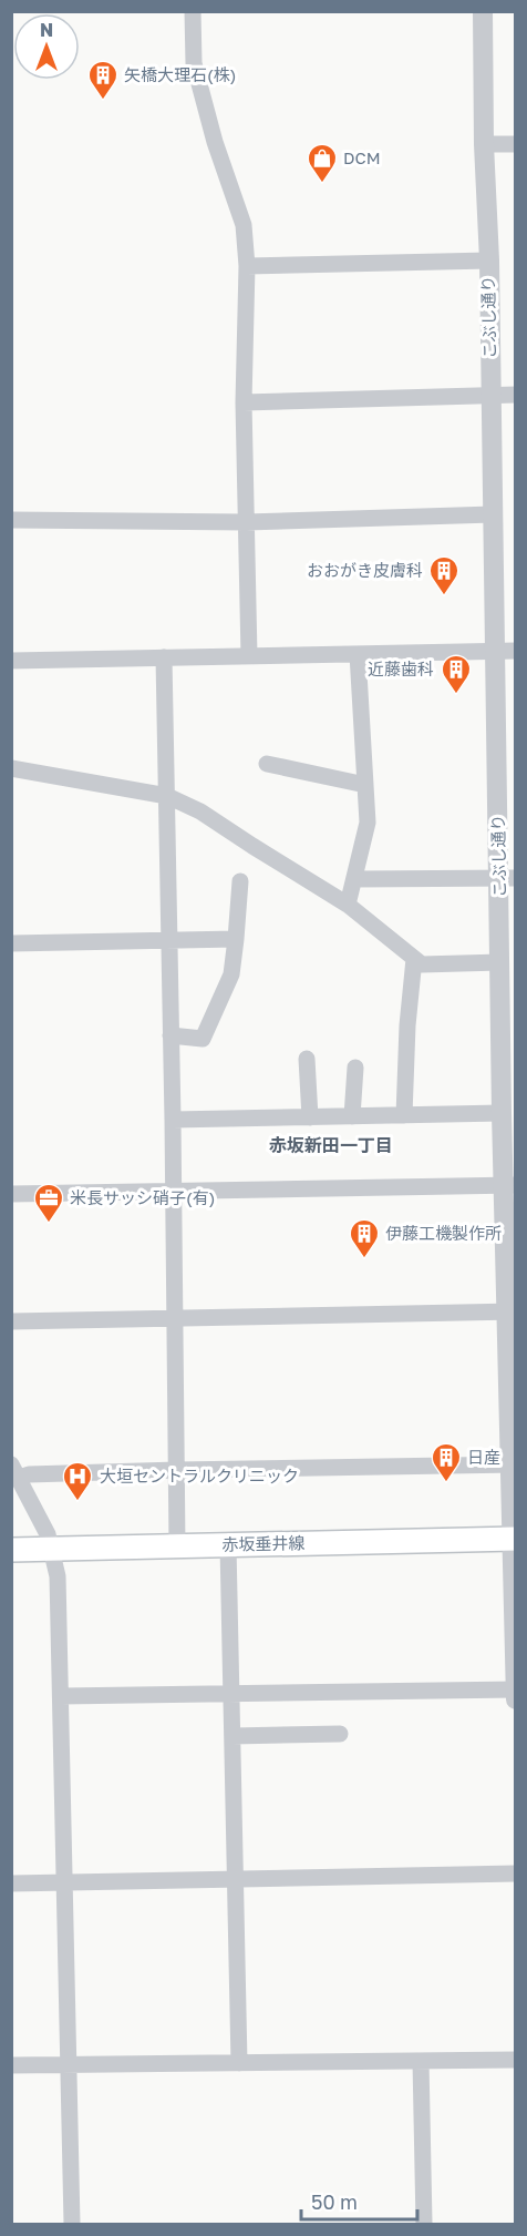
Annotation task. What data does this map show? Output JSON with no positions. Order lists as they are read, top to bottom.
{
  "streets": {
    "main road": ["赤坂垂井線"],
    "street": ["こぶし通り"]
  },
  "crossings": [
    ["こぶし通り", "赤坂垂井線"]
  ],
  "districts": ["赤坂新田一丁目"],
  "places": {
    "building": [
      "矢橋大理石(株)",
      "おおがき皮膚科",
      "近藤歯科",
      "伊藤工機製作所",
      "日産"
    ],
    "shop": ["DCM"],
    "office": ["米長サッシ硝子(有)"],
    "hospital": ["大垣セントラルクリニック"]
  },
  "scale_bar": "50 m",
  "north": "top"
}
